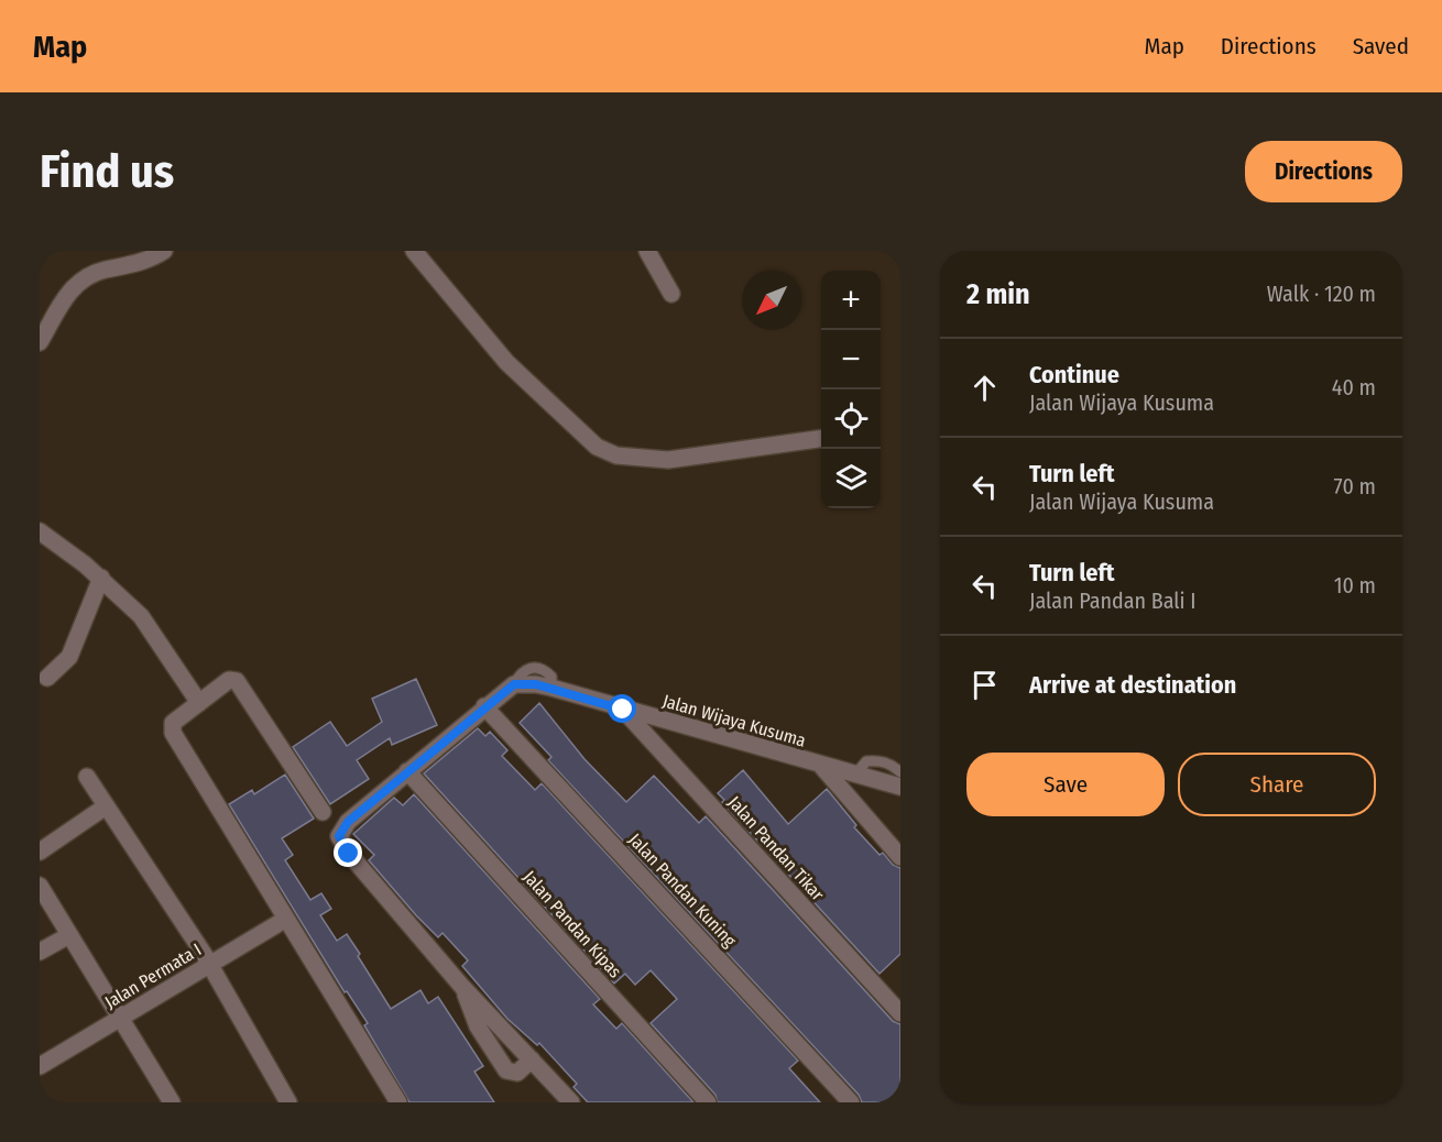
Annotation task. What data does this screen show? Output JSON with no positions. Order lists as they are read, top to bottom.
{
  "streets": {
    "street": [
      "Jalan Wijaya Kusuma",
      "Jalan Pandan Tikar",
      "Jalan Pandan Kuning",
      "Jalan Pandan Kipas",
      "Jalan Permata I"
    ]
  },
  "crossings": [
    ["Jalan Wijaya Kusuma", "Jalan Pandan Tikar"],
    ["Jalan Wijaya Kusuma", "Jalan Pandan Kuning"],
    ["Jalan Wijaya Kusuma", "Jalan Pandan Kipas"]
  ],
  "north": "bottom left",
  "page": {
    "header": "Map",
    "nav": ["Map", "Directions", "Saved"],
    "buttons": [
      "Directions",
      ["Save", "Share"]
    ],
    "title": "Find us",
    "heading": ["2 min", "Walk · 120 m"],
    "map_buttons": ["+", "−"],
    "list": [
      ["Continue", "Jalan Wijaya Kusuma", "40 m"],
      ["Turn left", "Jalan Wijaya Kusuma", "70 m"],
      ["Turn left", "Jalan Pandan Bali I", "10 m"],
      "Arrive at destination"
    ]
  }
}
